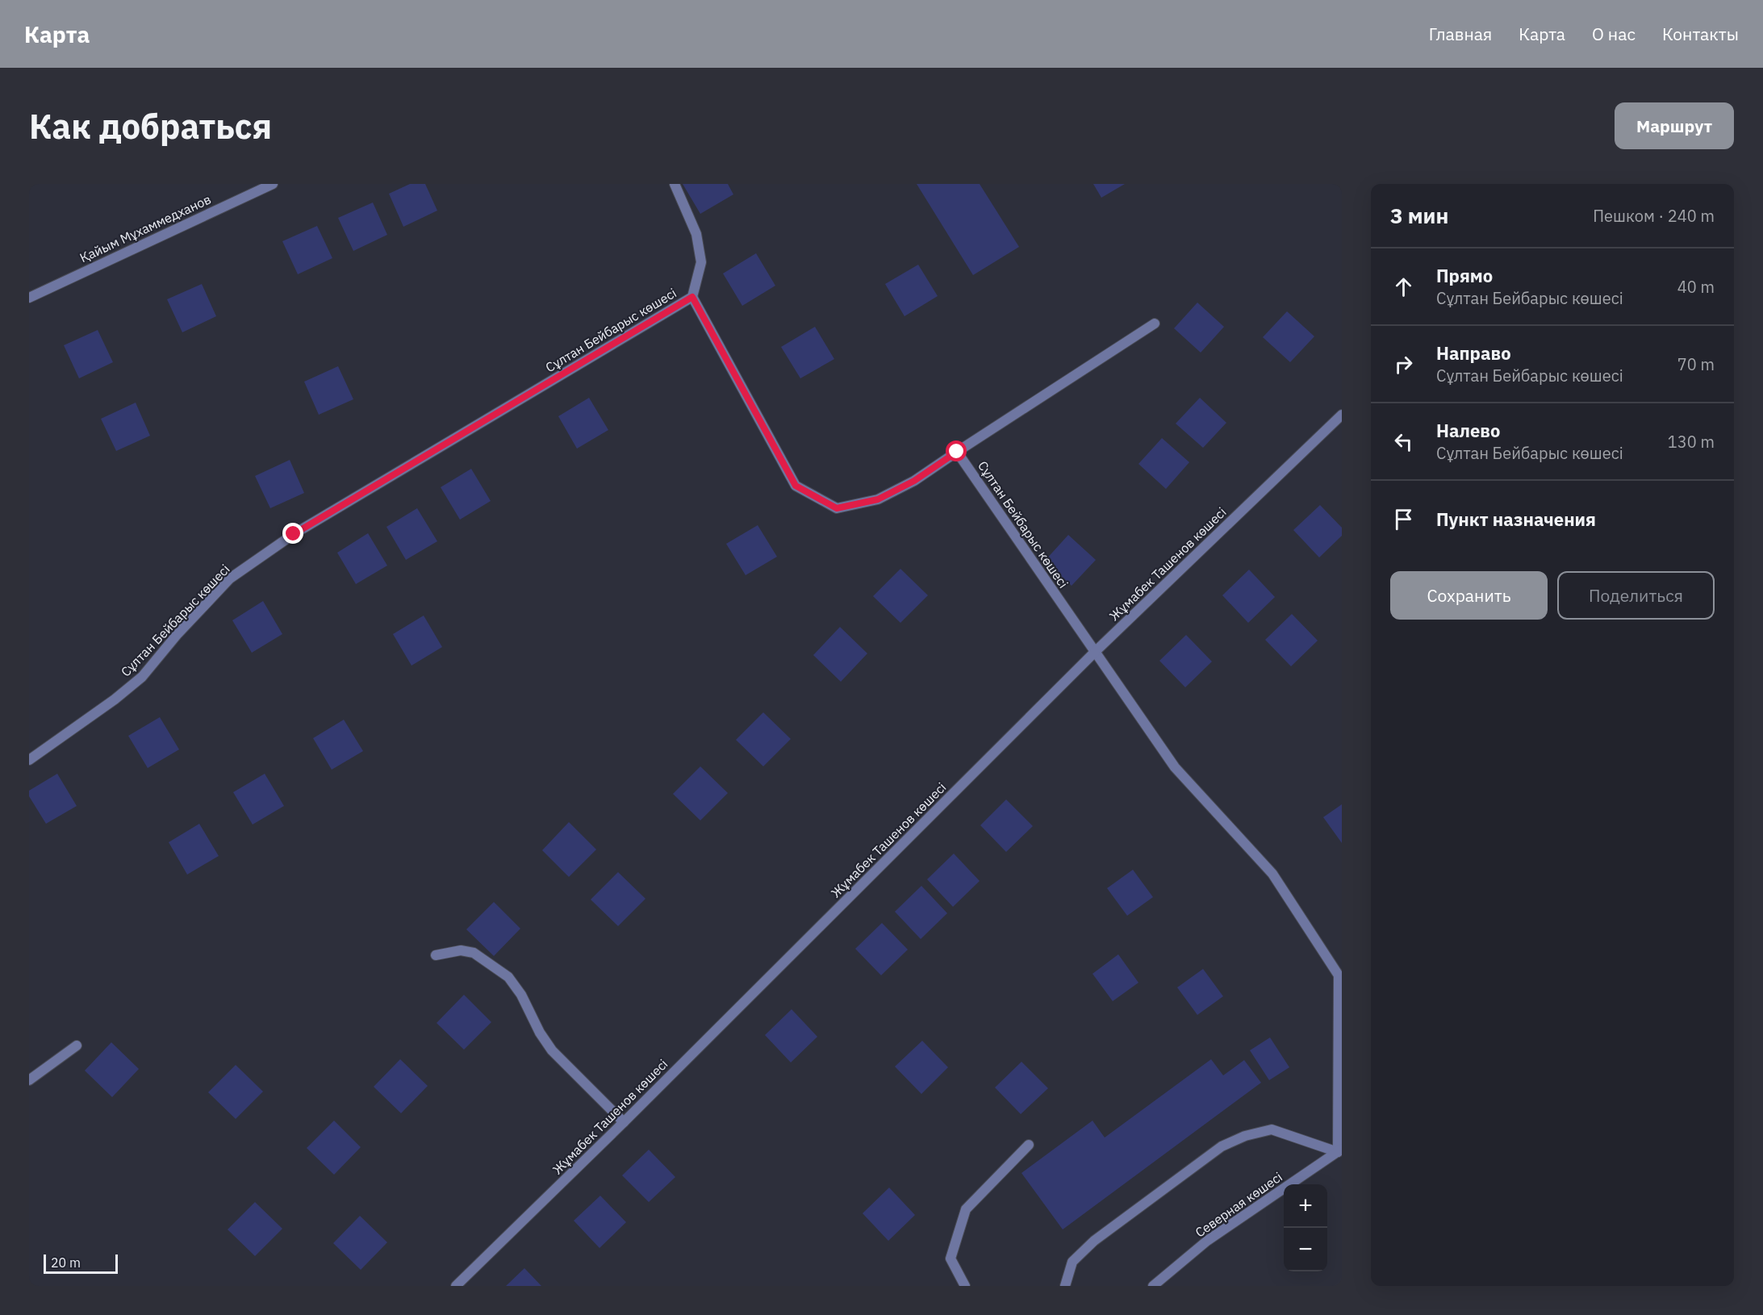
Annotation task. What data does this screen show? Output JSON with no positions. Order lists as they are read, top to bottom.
{
  "streets": {
    "street": [
      "Қайым Мұхаммедханов",
      "Сұлтан Бейбарыс көшесі",
      "Жұмабек Ташенов көшесі",
      "Северная көшесі"
    ]
  },
  "crossings": [
    ["Сұлтан Бейбарыс көшесі", "Жұмабек Ташенов көшесі"],
    ["Сұлтан Бейбарыс көшесі", "Северная көшесі"]
  ],
  "scale_bar": "20 m",
  "page": {
    "header": "Карта",
    "nav": [
      "Главная",
      "Карта",
      "О нас",
      "Контакты"
    ],
    "buttons": [
      "Маршрут",
      ["Сохранить", "Поделиться"]
    ],
    "title": "Как добраться",
    "heading": ["3 мин", "Пешком · 240 m"],
    "list": [
      ["Прямо", "Сұлтан Бейбарыс көшесі", "40 m"],
      ["Направо", "Сұлтан Бейбарыс көшесі", "70 m"],
      ["Налево", "Сұлтан Бейбарыс көшесі", "130 m"],
      "Пункт назначения"
    ],
    "map_buttons": ["+", "−"],
    "scale": "20 m"
  }
}
